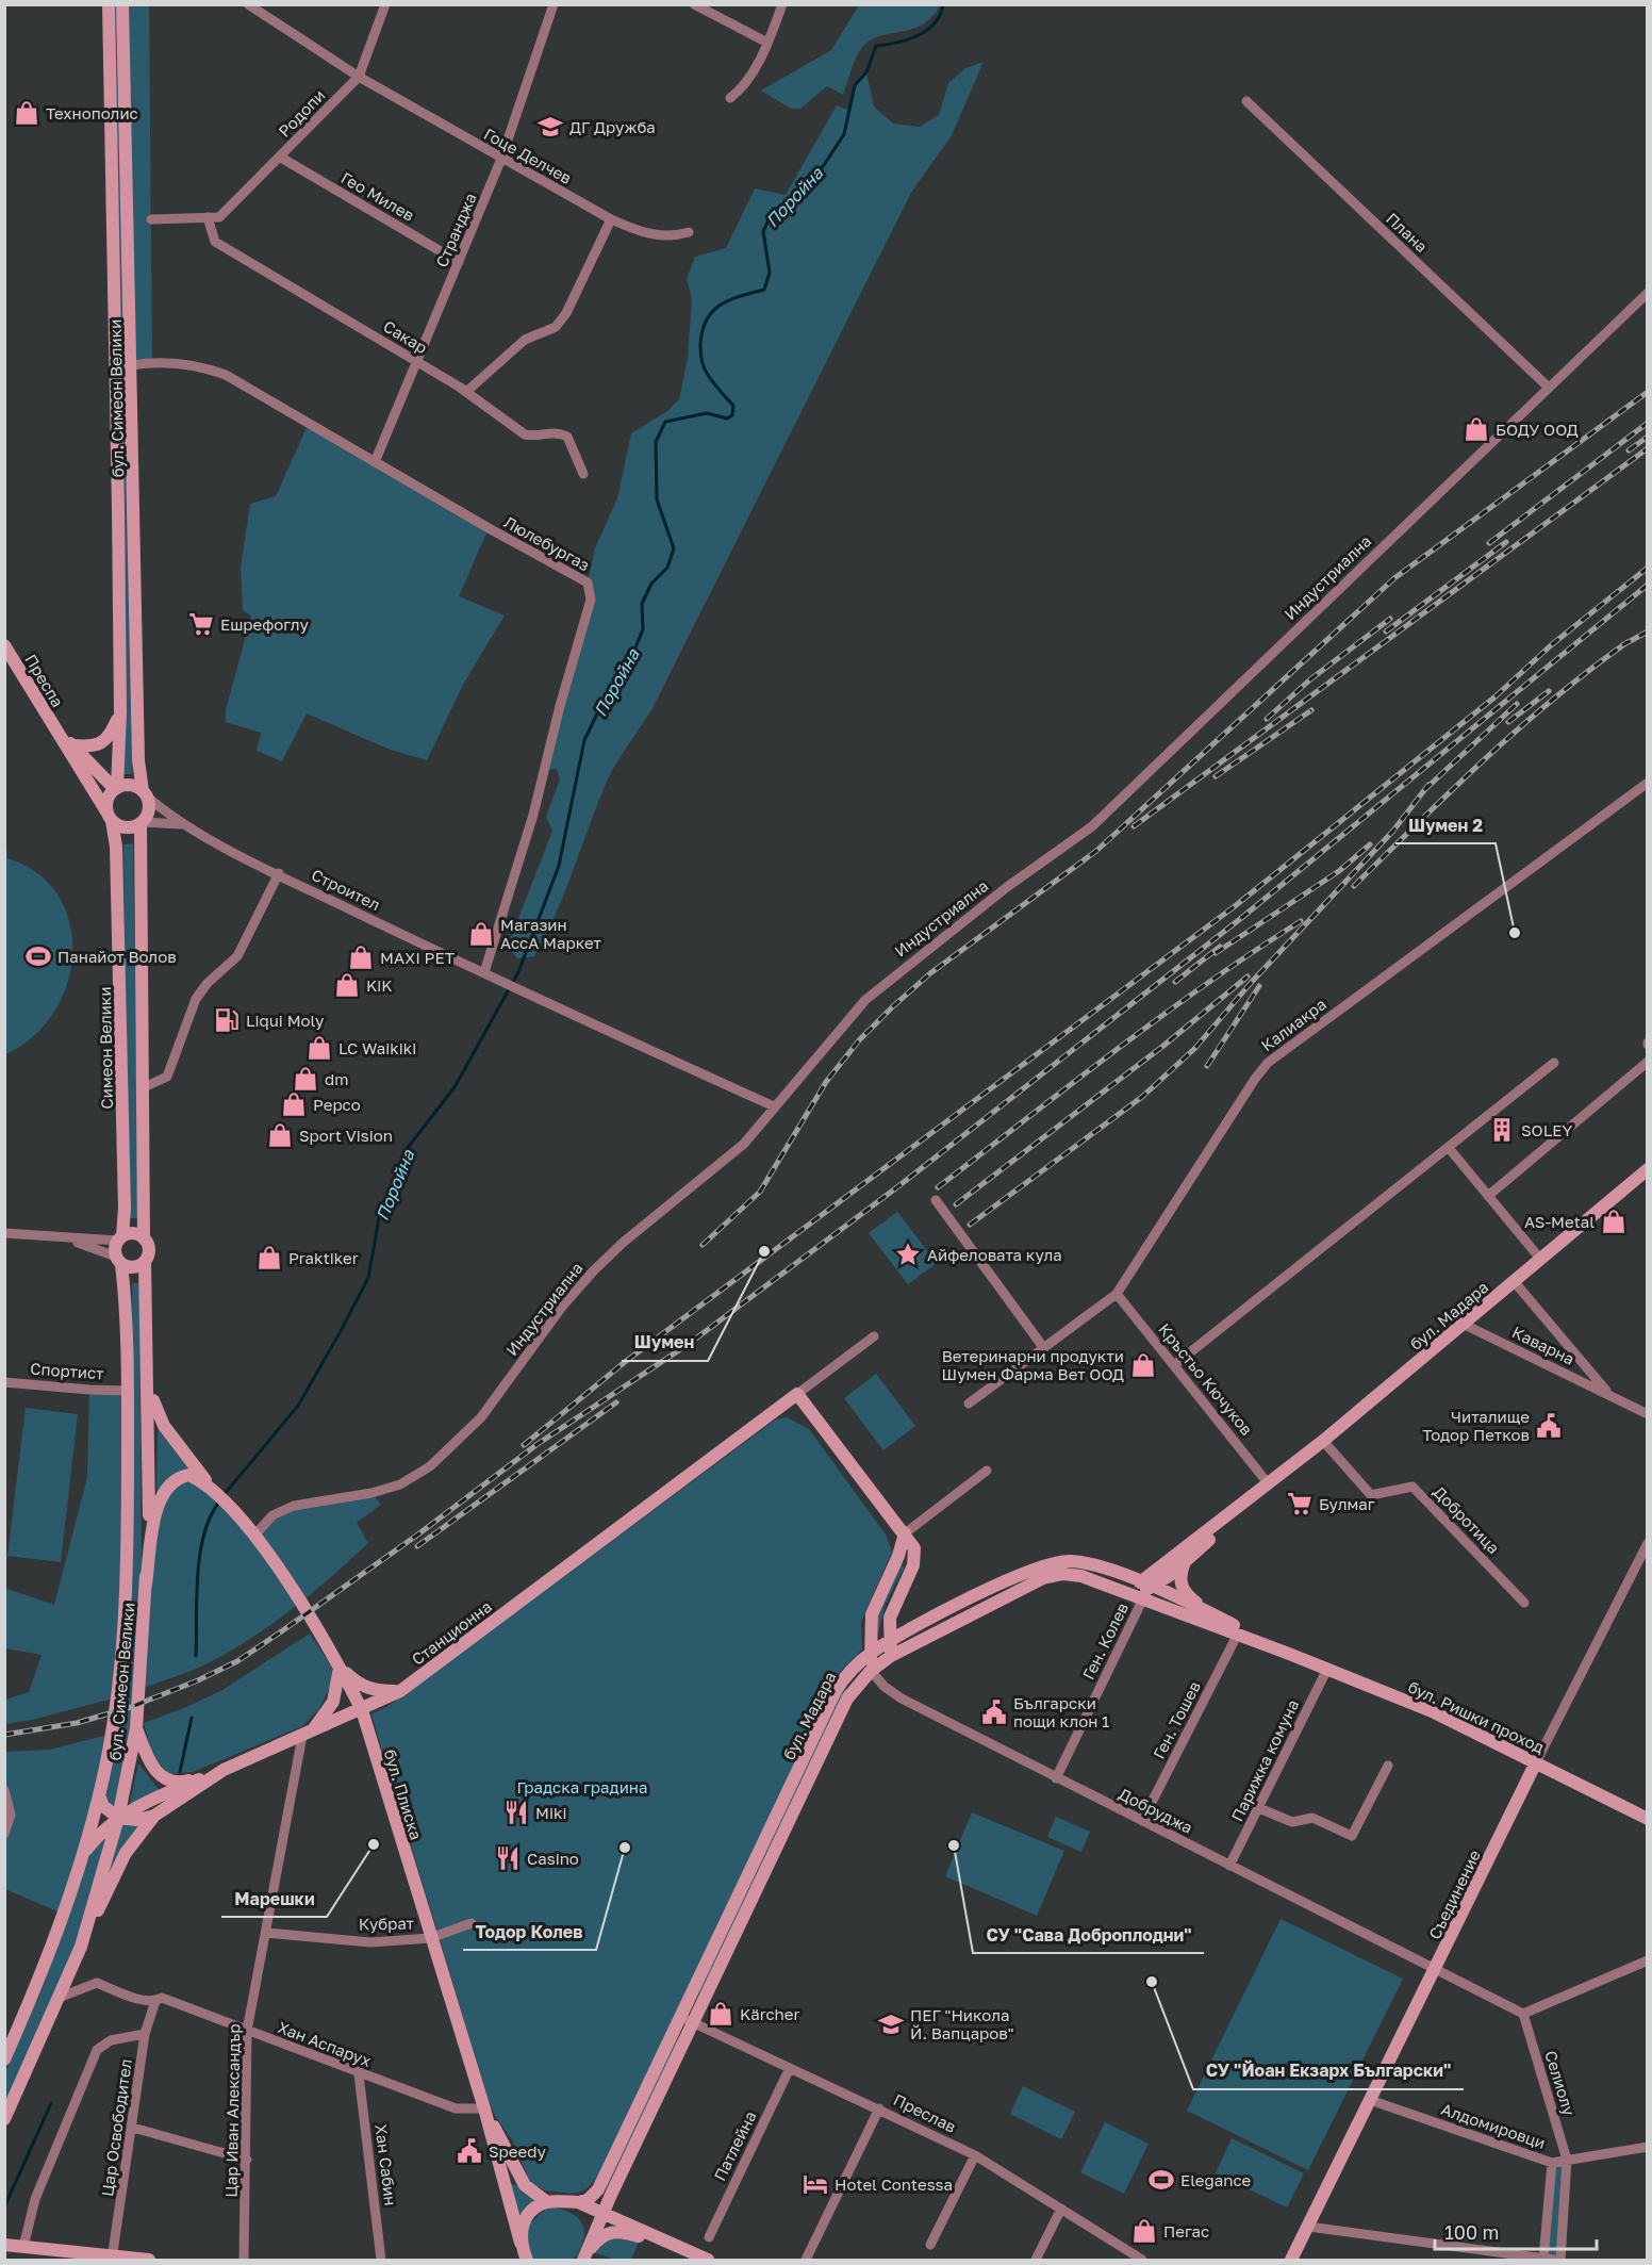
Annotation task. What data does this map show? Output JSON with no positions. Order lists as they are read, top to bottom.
{
  "streets": {
    "main road": [
      "бул. Симеон Велики",
      "Преспа",
      "Симеон Велики",
      "бул. Мадара",
      "Станционна",
      "бул. Ришки проход",
      "бул. Плиска",
      "Съединение"
    ],
    "street": [
      "Родопи",
      "Гоце Делчев",
      "Гео Милев",
      "Странджа",
      "Плана",
      "Сакар",
      "Люлебургаз",
      "Индустриална",
      "Строител",
      "Калиакра",
      "Каварна",
      "Спортист",
      "Кръстьо Кючуков",
      "Добротица",
      "Ген. Колев",
      "Ген. Тошев",
      "Парижка комуна",
      "Добруджа",
      "Кубрат",
      "Хан Аспарух",
      "Селиолу",
      "Цар Иван Александър",
      "Преслав",
      "Алдомировци",
      "Цар Освободител",
      "Патлейна",
      "Хан Сабин"
    ]
  },
  "crossings": [
    ["Родопи", "Гоце Делчев"],
    ["Родопи", "Гео Милев"],
    ["Родопи", "Сакар"],
    ["Гоце Делчев", "Странджа"],
    ["Гео Милев", "Странджа"],
    ["Странджа", "Сакар"],
    ["Странджа", "Люлебургаз"],
    ["Плана", "Индустриална"],
    ["бул. Симеон Велики", "Люлебургаз"],
    ["бул. Симеон Велики", "Преспа"],
    ["бул. Симеон Велики", "Симеон Велики"],
    ["бул. Симеон Велики", "Спортист"],
    ["бул. Симеон Велики", "Станционна"],
    ["бул. Симеон Велики", "Хан Аспарух"],
    ["Люлебургаз", "Строител"],
    ["Индустриална", "Строител"],
    ["Индустриална", "бул. Плиска"],
    ["Преспа", "Симеон Велики"],
    ["Калиакра", "Кръстьо Кючуков"],
    ["бул. Мадара", "Каварна"],
    ["бул. Мадара", "Кръстьо Кючуков"],
    ["бул. Мадара", "Добротица"],
    ["бул. Мадара", "Ген. Колев"],
    ["бул. Мадара", "бул. Ришки проход"],
    ["бул. Мадара", "Добруджа"],
    ["бул. Мадара", "Преслав"],
    ["Станционна", "бул. Плиска"],
    ["Станционна", "Цар Иван Александър"],
    ["Ген. Колев", "бул. Ришки проход"],
    ["Ген. Колев", "Добруджа"],
    ["бул. Ришки проход", "Ген. Тошев"],
    ["бул. Ришки проход", "Парижка комуна"],
    ["бул. Ришки проход", "Съединение"],
    ["Ген. Тошев", "Добруджа"],
    ["Парижка комуна", "Добруджа"],
    ["бул. Плиска", "Кубрат"],
    ["бул. Плиска", "Хан Аспарух"],
    ["Добруджа", "Съединение"],
    ["Съединение", "Алдомировци"],
    ["Кубрат", "Цар Иван Александър"],
    ["Хан Аспарух", "Цар Иван Александър"],
    ["Хан Аспарух", "Цар Освободител"],
    ["Хан Аспарух", "Хан Сабин"],
    ["Селиолу", "Алдомировци"],
    ["Преслав", "Патлейна"]
  ],
  "water": ["Поройна"],
  "parks": ["Градска градина"],
  "places": {
    "shop": [
      "Технополис",
      "БОДУ ООД",
      "Магазин АссА Маркет",
      "MAXI PET",
      "KiK",
      "LC Waikiki",
      "dm",
      "Pepco",
      "Sport Vision",
      "AS-Metal",
      "Praktiker",
      "Ветеринарни продукти Шумен Фарма Вет ООД",
      "Kärcher",
      "Пегас"
    ],
    "school or university": ["ДГ Дружба", "ПЕГ \"Никола Й. Вапцаров\""],
    "supermarket": ["Ешрефоглу", "Булмаг"],
    "other": [
      "Шумен 2",
      "Шумен",
      "Марешки",
      "СУ \"Сава Доброплодни\"",
      "Тодор Колев",
      "СУ \"Йоан Екзарх Български\""
    ],
    "sports": ["Панайот Волов", "Elegance"],
    "fuel station": ["Liqui Moly"],
    "building": ["SOLEY"],
    "place": ["Айфеловата кула"],
    "public building": ["Читалище Тодор Петков", "Български пощи клон 1", "Speedy"],
    "restaurant": ["Miki", "Casino"],
    "hotel": ["Hotel Contessa"]
  },
  "scale_bar": "100 m"
}
